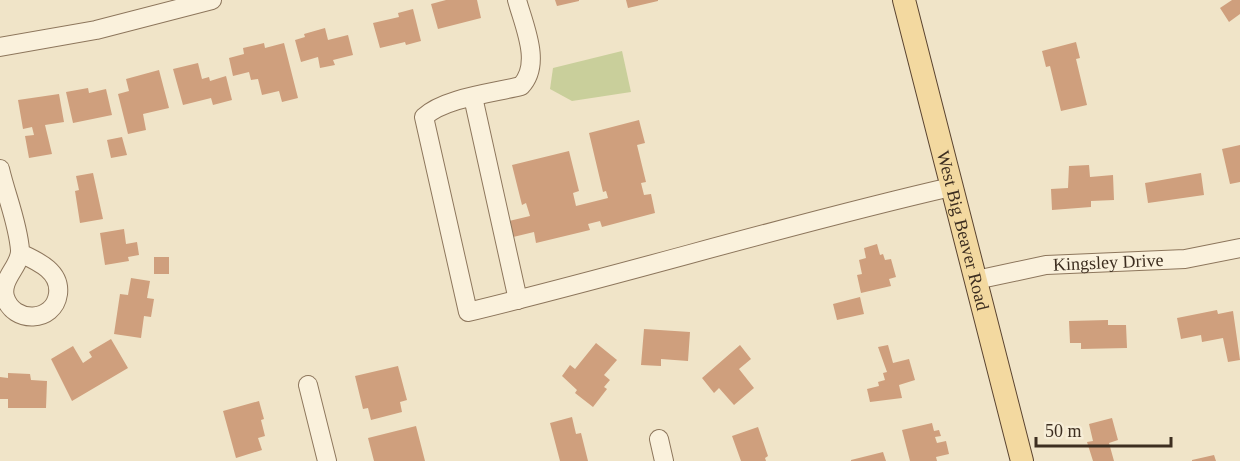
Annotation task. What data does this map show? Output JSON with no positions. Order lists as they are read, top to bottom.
{
  "streets": {
    "main road": ["West Big Beaver Road"],
    "street": ["Kingsley Drive"]
  },
  "crossings": [
    ["West Big Beaver Road", "Kingsley Drive"]
  ],
  "scale_bar": "50 m"
}
